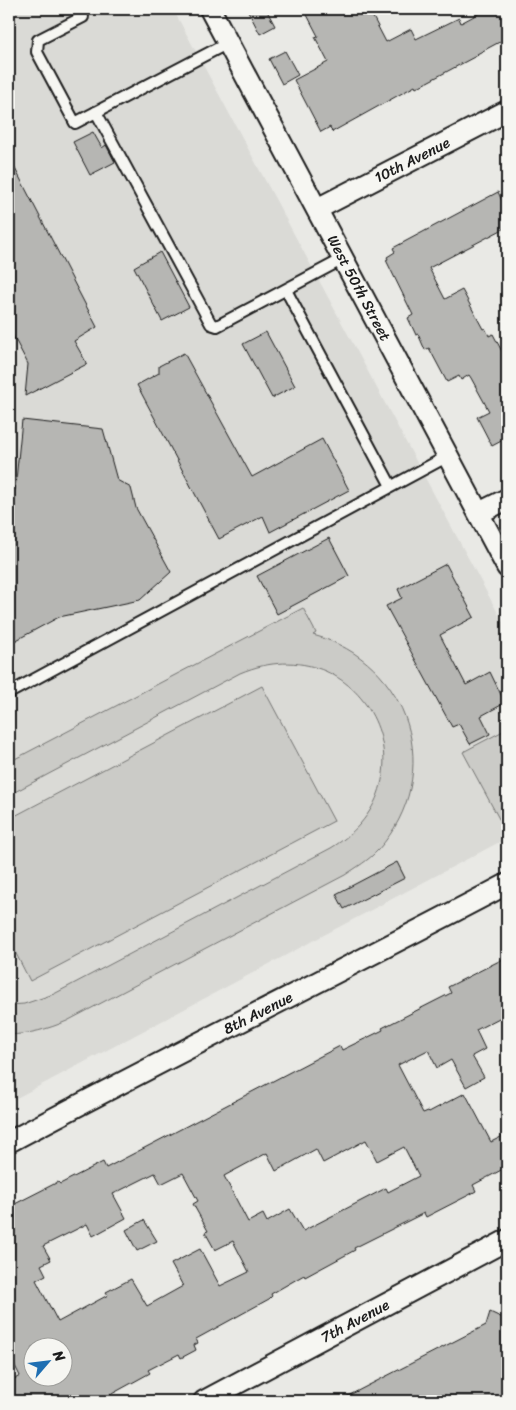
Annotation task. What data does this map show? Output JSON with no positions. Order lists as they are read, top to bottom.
{
  "streets": {
    "street": [
      "10th Avenue",
      "West 50th Street",
      "8th Avenue",
      "7th Avenue"
    ]
  },
  "crossings": [
    ["10th Avenue", "West 50th Street"]
  ],
  "north": "top right"
}
